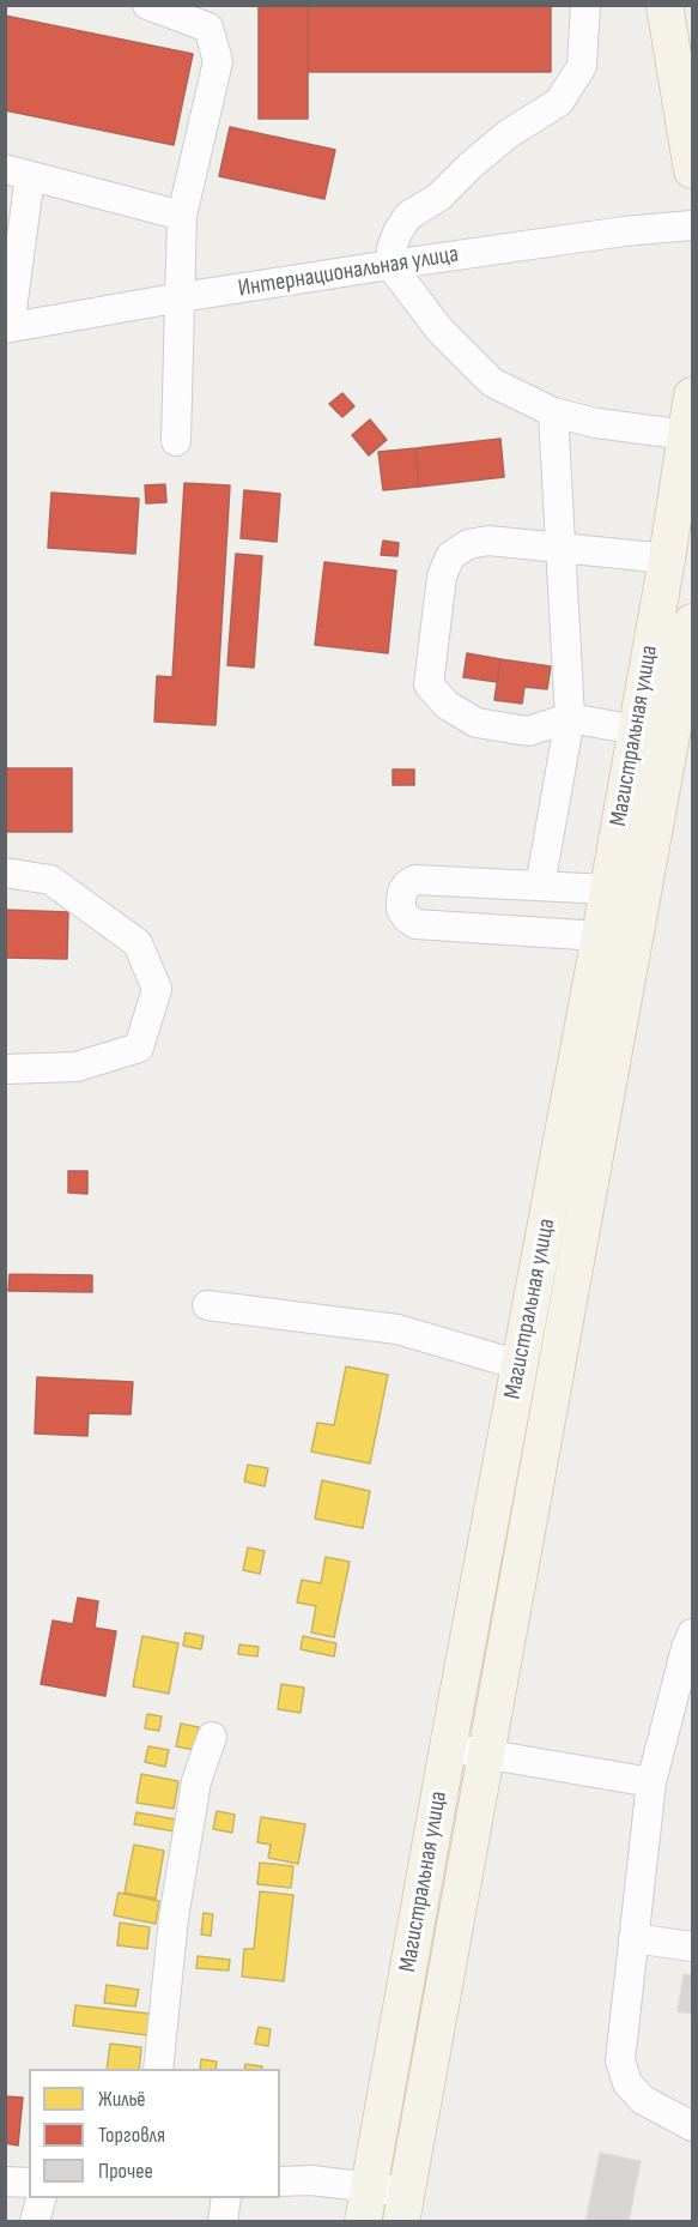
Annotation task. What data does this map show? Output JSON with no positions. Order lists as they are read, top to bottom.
{
  "streets": {
    "main road": ["Магистральная улица"],
    "street": ["Интернациональная улица"]
  },
  "legend": ["Жильё", "Торговля", "Прочее"]
}
